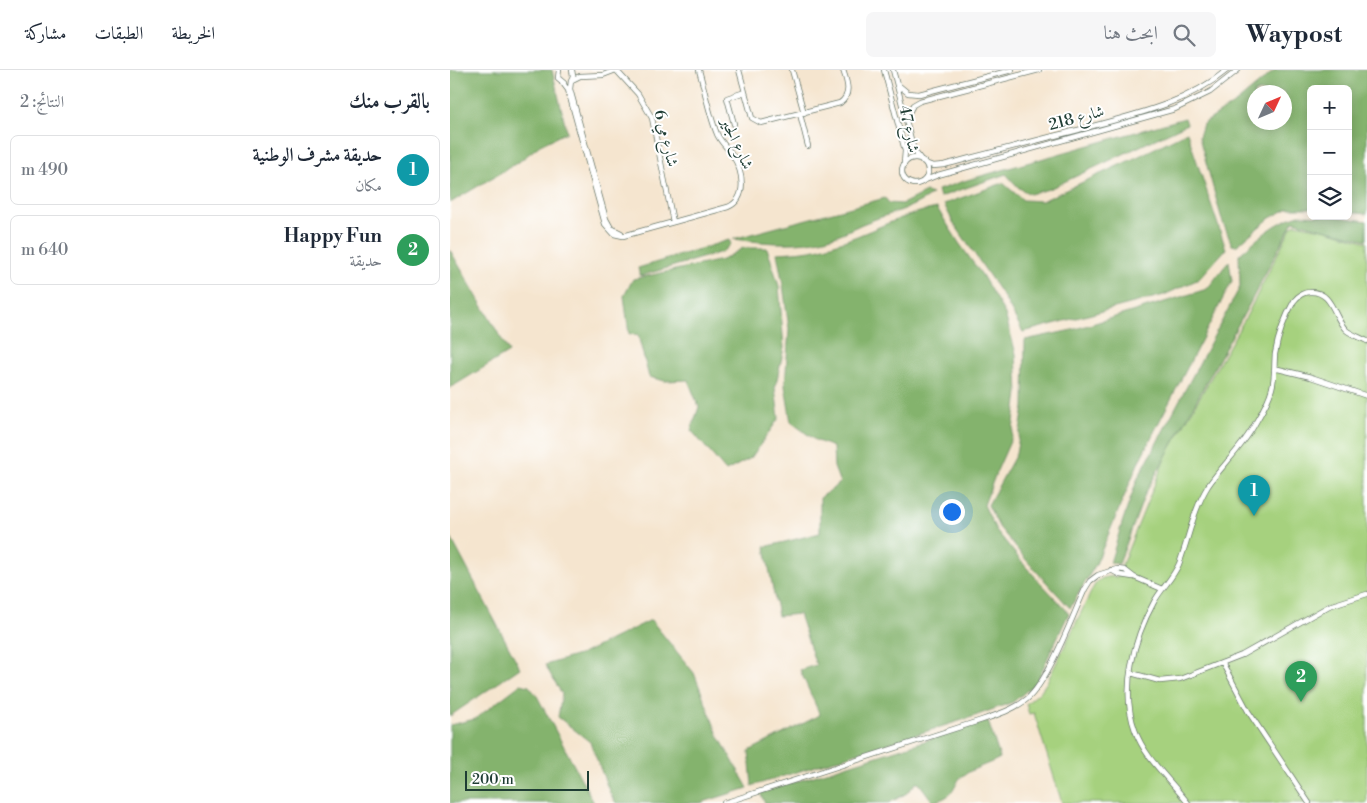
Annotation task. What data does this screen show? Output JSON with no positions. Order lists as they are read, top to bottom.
{
  "streets": {
    "street": [
      "شارع 218",
      "شارع 47",
      "شارع مي 6",
      "شارع الجير"
    ]
  },
  "crossings": [
    ["شارع 218", "شارع 47"],
    ["شارع مي 6", "شارع الجير"]
  ],
  "scale_bar": "200 m",
  "north": "top right",
  "page": {
    "header": "Waypost",
    "search": "ابحث هنا",
    "nav": ["الخريطة", "الطبقات", "مشاركة"],
    "heading": ["بالقرب منك", "النتائج: 2"],
    "map_buttons": ["+", "−"],
    "list": [
      {
        "mark": "1",
        "name": "حديقة مشرف الوطنية",
        "note": "مكان",
        "value": "490 m"
      },
      {
        "mark": "2",
        "name": "Happy Fun",
        "note": "حديقة",
        "value": "640 m"
      }
    ],
    "pins": ["1", "2"],
    "scale": "200 m"
  }
}
